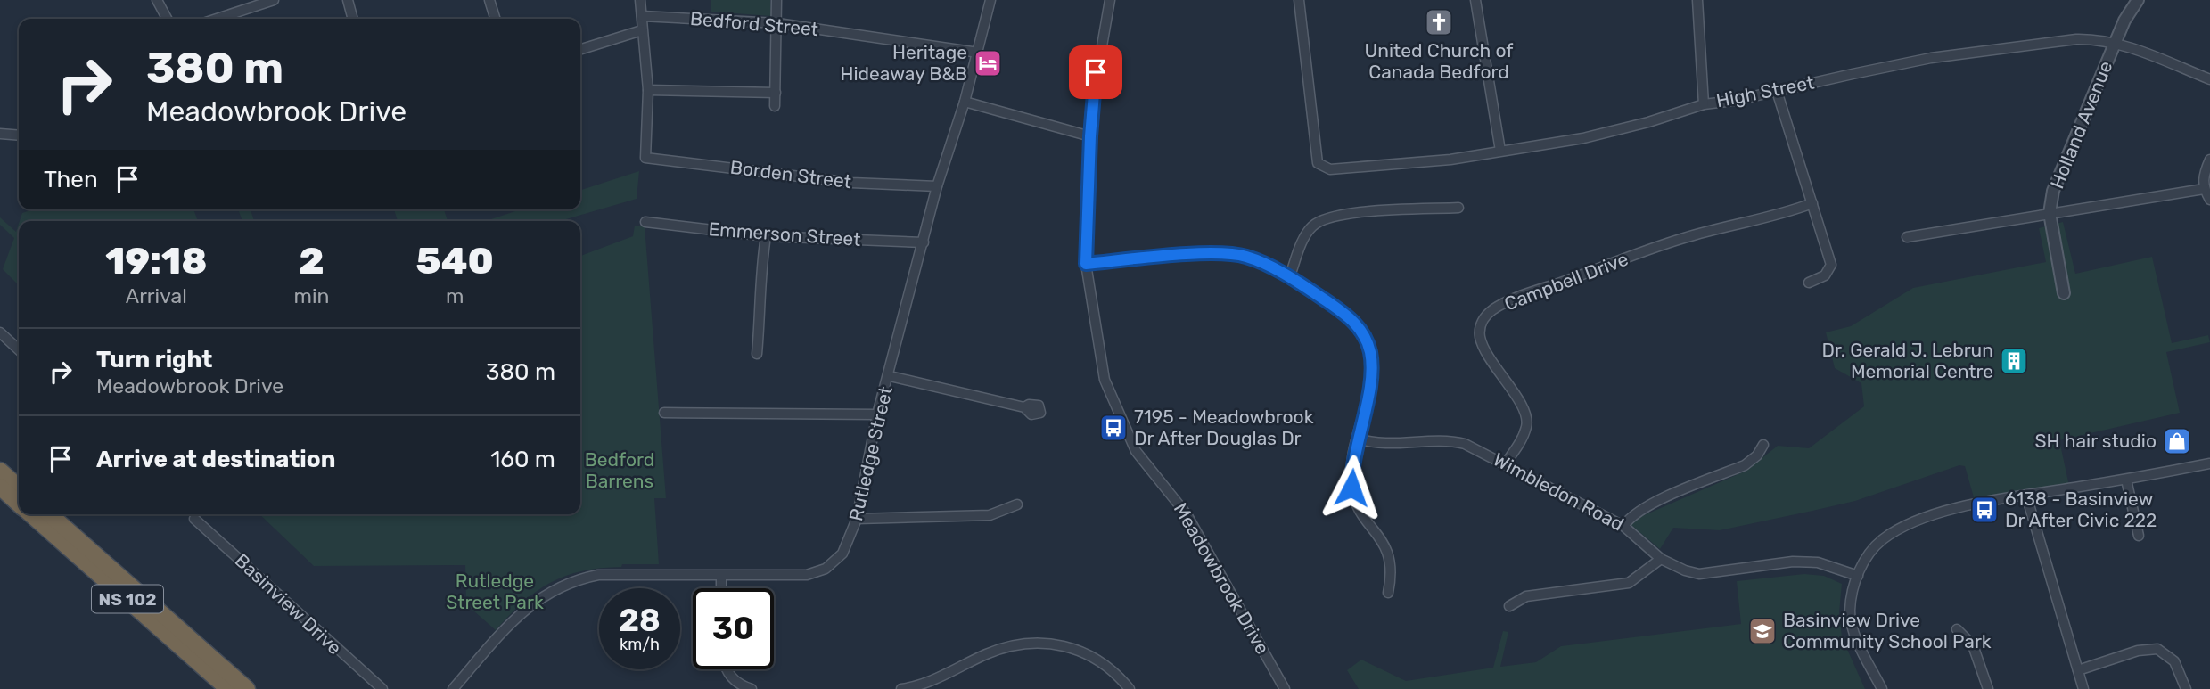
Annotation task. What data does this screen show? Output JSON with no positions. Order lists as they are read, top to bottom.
{
  "streets": {
    "highway": ["NS 102"],
    "street": [
      "Bedford Street",
      "High Street",
      "Holland Avenue",
      "Borden Street",
      "Emmerson Street",
      "Campbell Drive",
      "Rutledge Street",
      "Wimbledon Road",
      "Meadowbrook Drive",
      "Basinview Drive"
    ]
  },
  "crossings": [
    ["Bedford Street", "Rutledge Street"],
    ["High Street", "Holland Avenue"],
    ["Borden Street", "Rutledge Street"],
    ["Emmerson Street", "Rutledge Street"],
    ["Campbell Drive", "Wimbledon Road"]
  ],
  "parks": ["Bedford Barrens", "Rutledge Street Park"],
  "places": {
    "church": ["United Church of Canada Bedford"],
    "hotel": ["Heritage Hideaway B&B"],
    "building": ["Dr. Gerald J. Lebrun Memorial Centre"],
    "bus stop": ["7195 - Meadowbrook Dr After Douglas Dr", "6138 - Basinview Dr After Civic 222"],
    "shop": ["SH hair studio"],
    "school or university": ["Basinview Drive Community School Park"]
  },
  "page": {
    "turn": ["380 m", "Meadowbrook Drive"],
    "then": "Then",
    "eta": [
      "19:18",
      "Arrival",
      "2",
      "min",
      "540",
      "m"
    ],
    "list": [
      {
        "name": "Turn right",
        "note": "Meadowbrook Drive",
        "value": "380 m"
      },
      {
        "name": "Arrive at destination",
        "value": "160 m"
      }
    ],
    "speed": "28 km/h",
    "limit": "30"
  }
}
